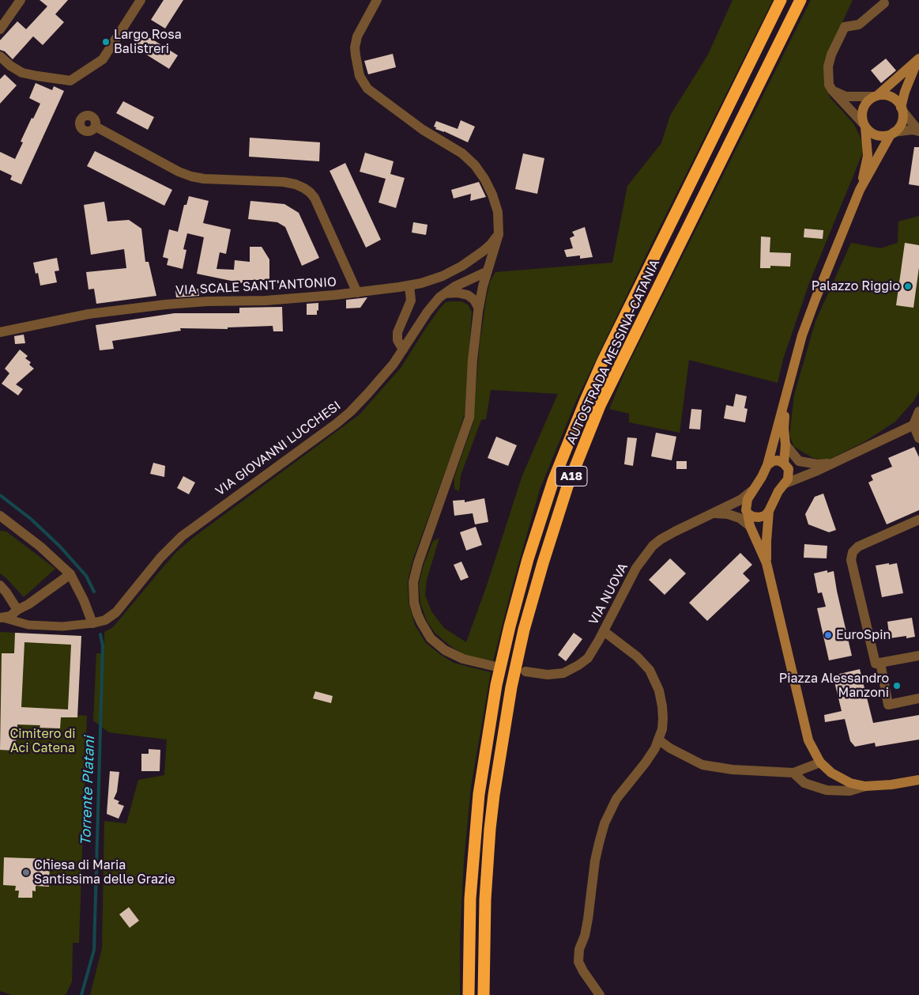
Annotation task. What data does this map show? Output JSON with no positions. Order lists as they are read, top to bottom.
{
  "streets": {
    "highway": ["AUTOSTRADA MESSINA-CATANIA", "A18"],
    "street": ["VIA SCALE SANT'ANTONIO", "VIA GIOVANNI LUCCHESI", "VIA NUOVA"]
  },
  "water": ["Torrente Platani"],
  "parks": ["Cimitero di Aci Catena"],
  "places": [
    "Largo Rosa Balistreri",
    "Palazzo Riggio",
    "EuroSpin",
    "Piazza Alessandro Manzoni",
    "Chiesa di Maria Santissima delle Grazie"
  ]
}
